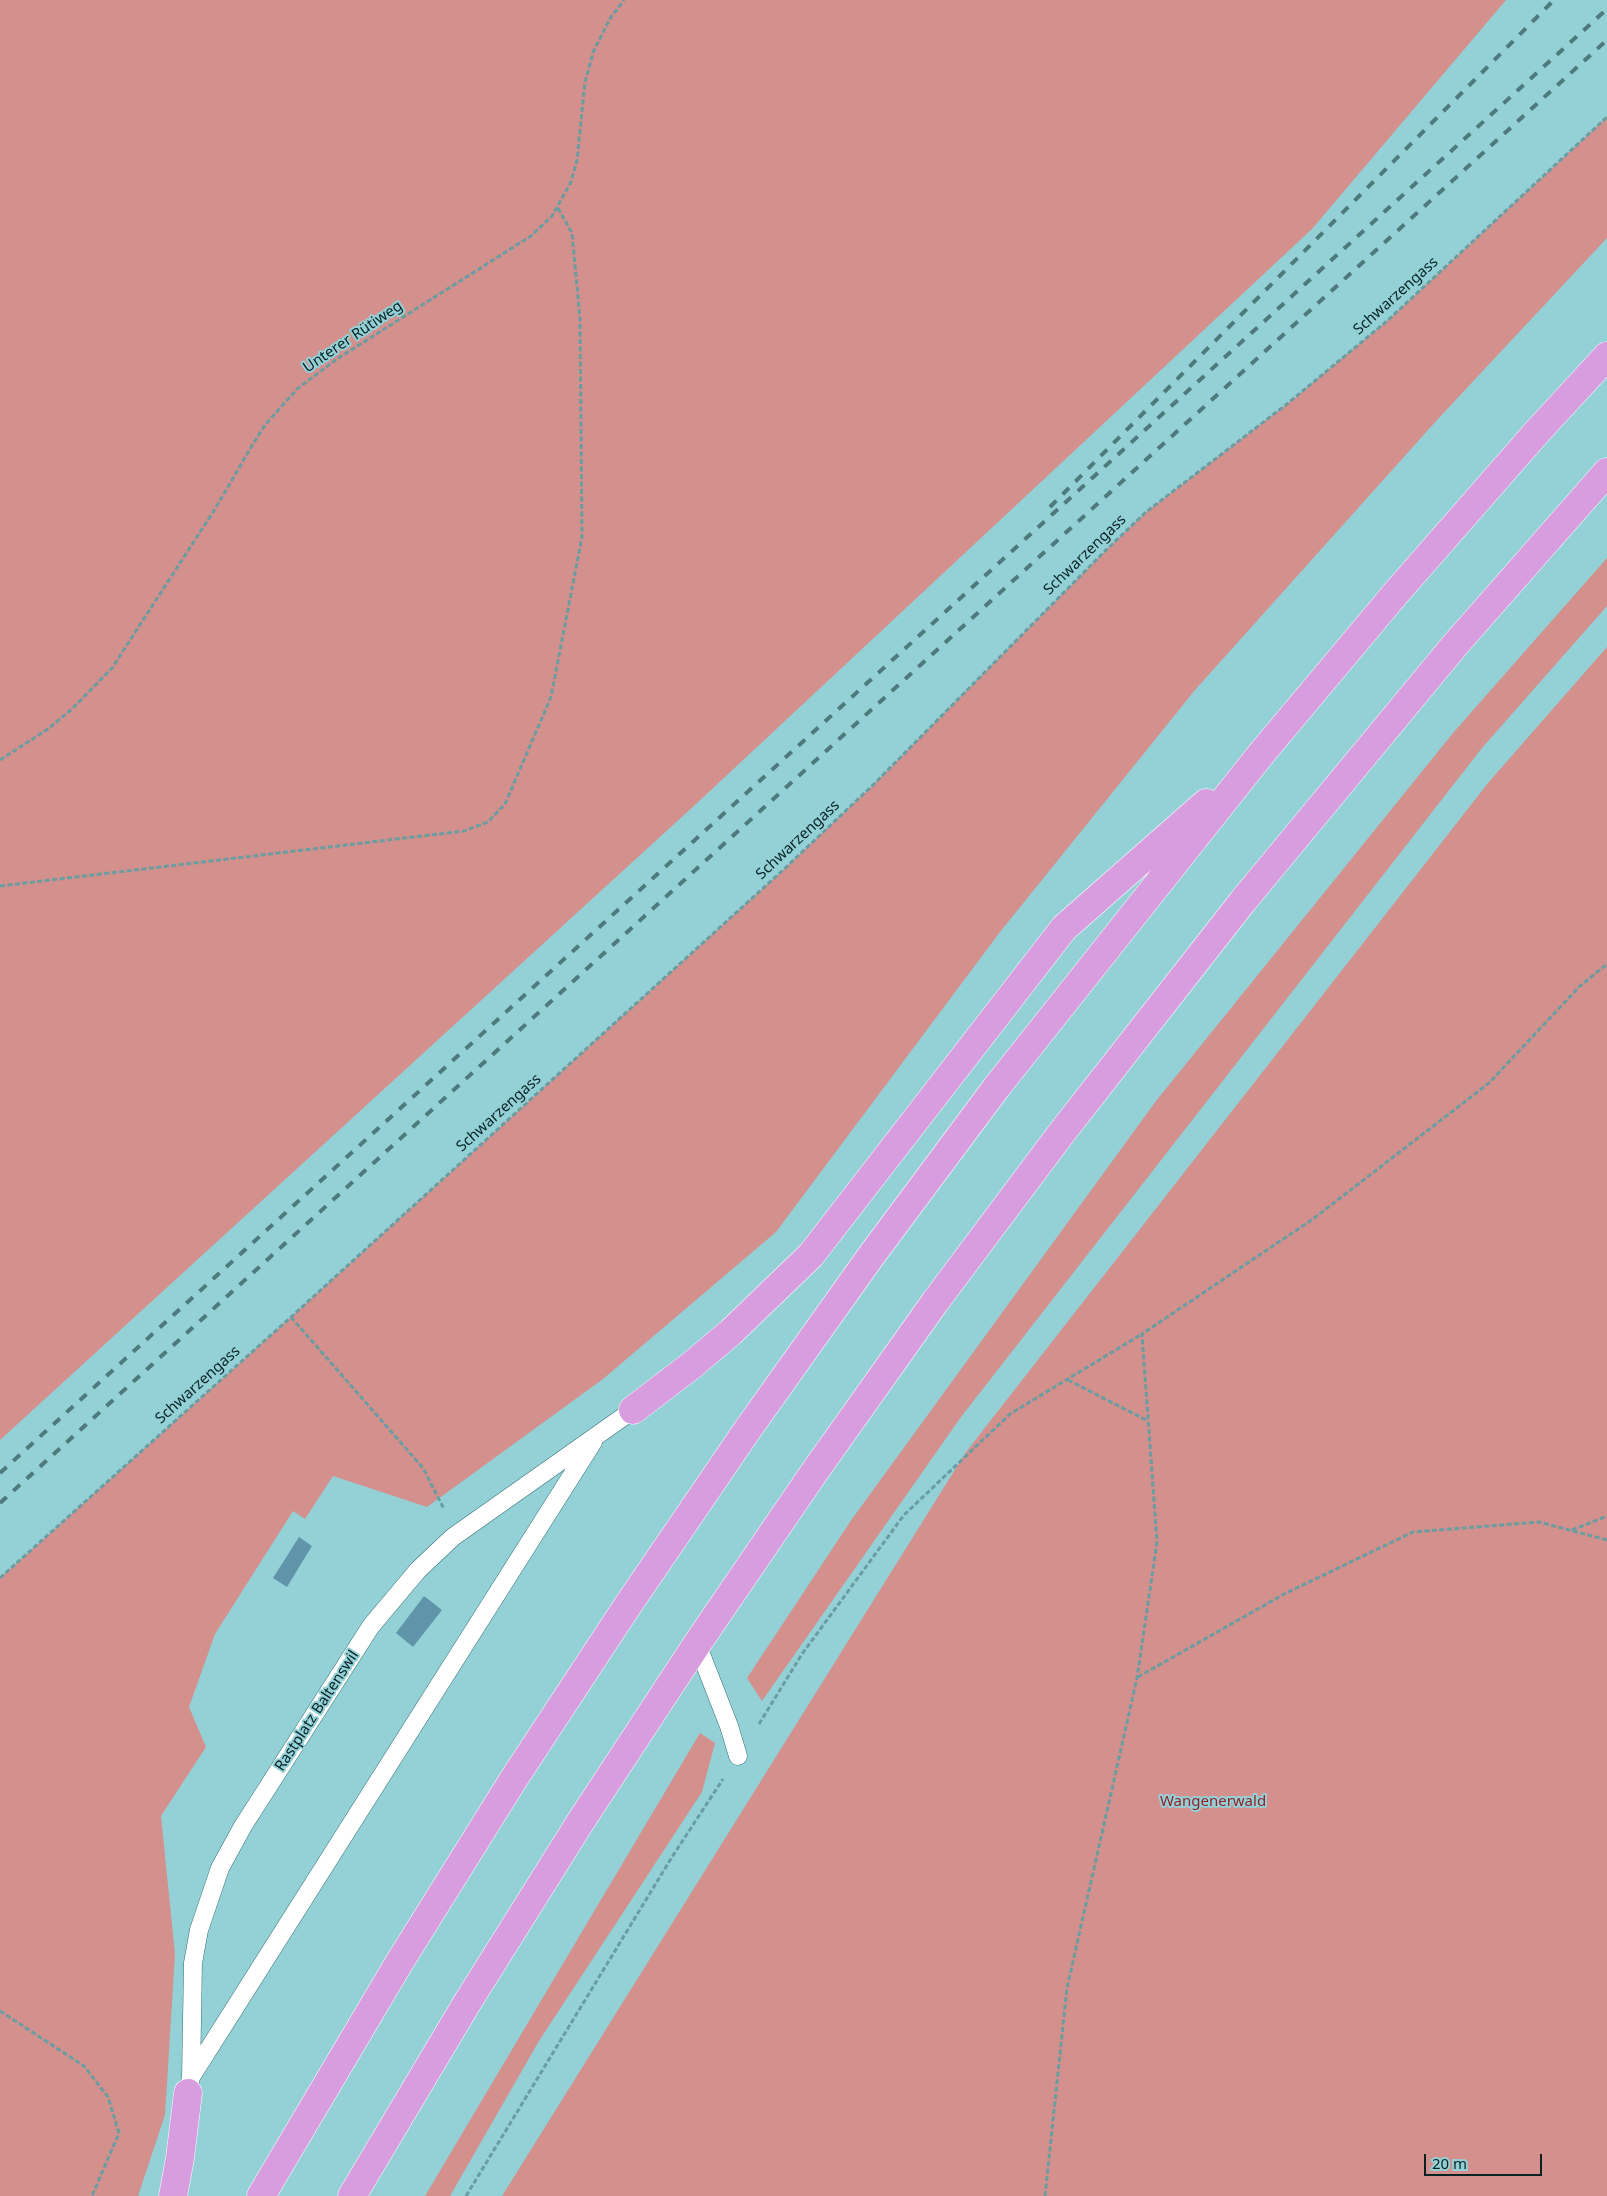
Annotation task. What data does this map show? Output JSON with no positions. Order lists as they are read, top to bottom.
{
  "streets": {
    "lane": ["Rastplatz Baltenswil"],
    "path": ["Schwarzengass", "Unterer Rütiweg"]
  },
  "parks": ["Wangenerwald"],
  "scale_bar": "20 m"
}
